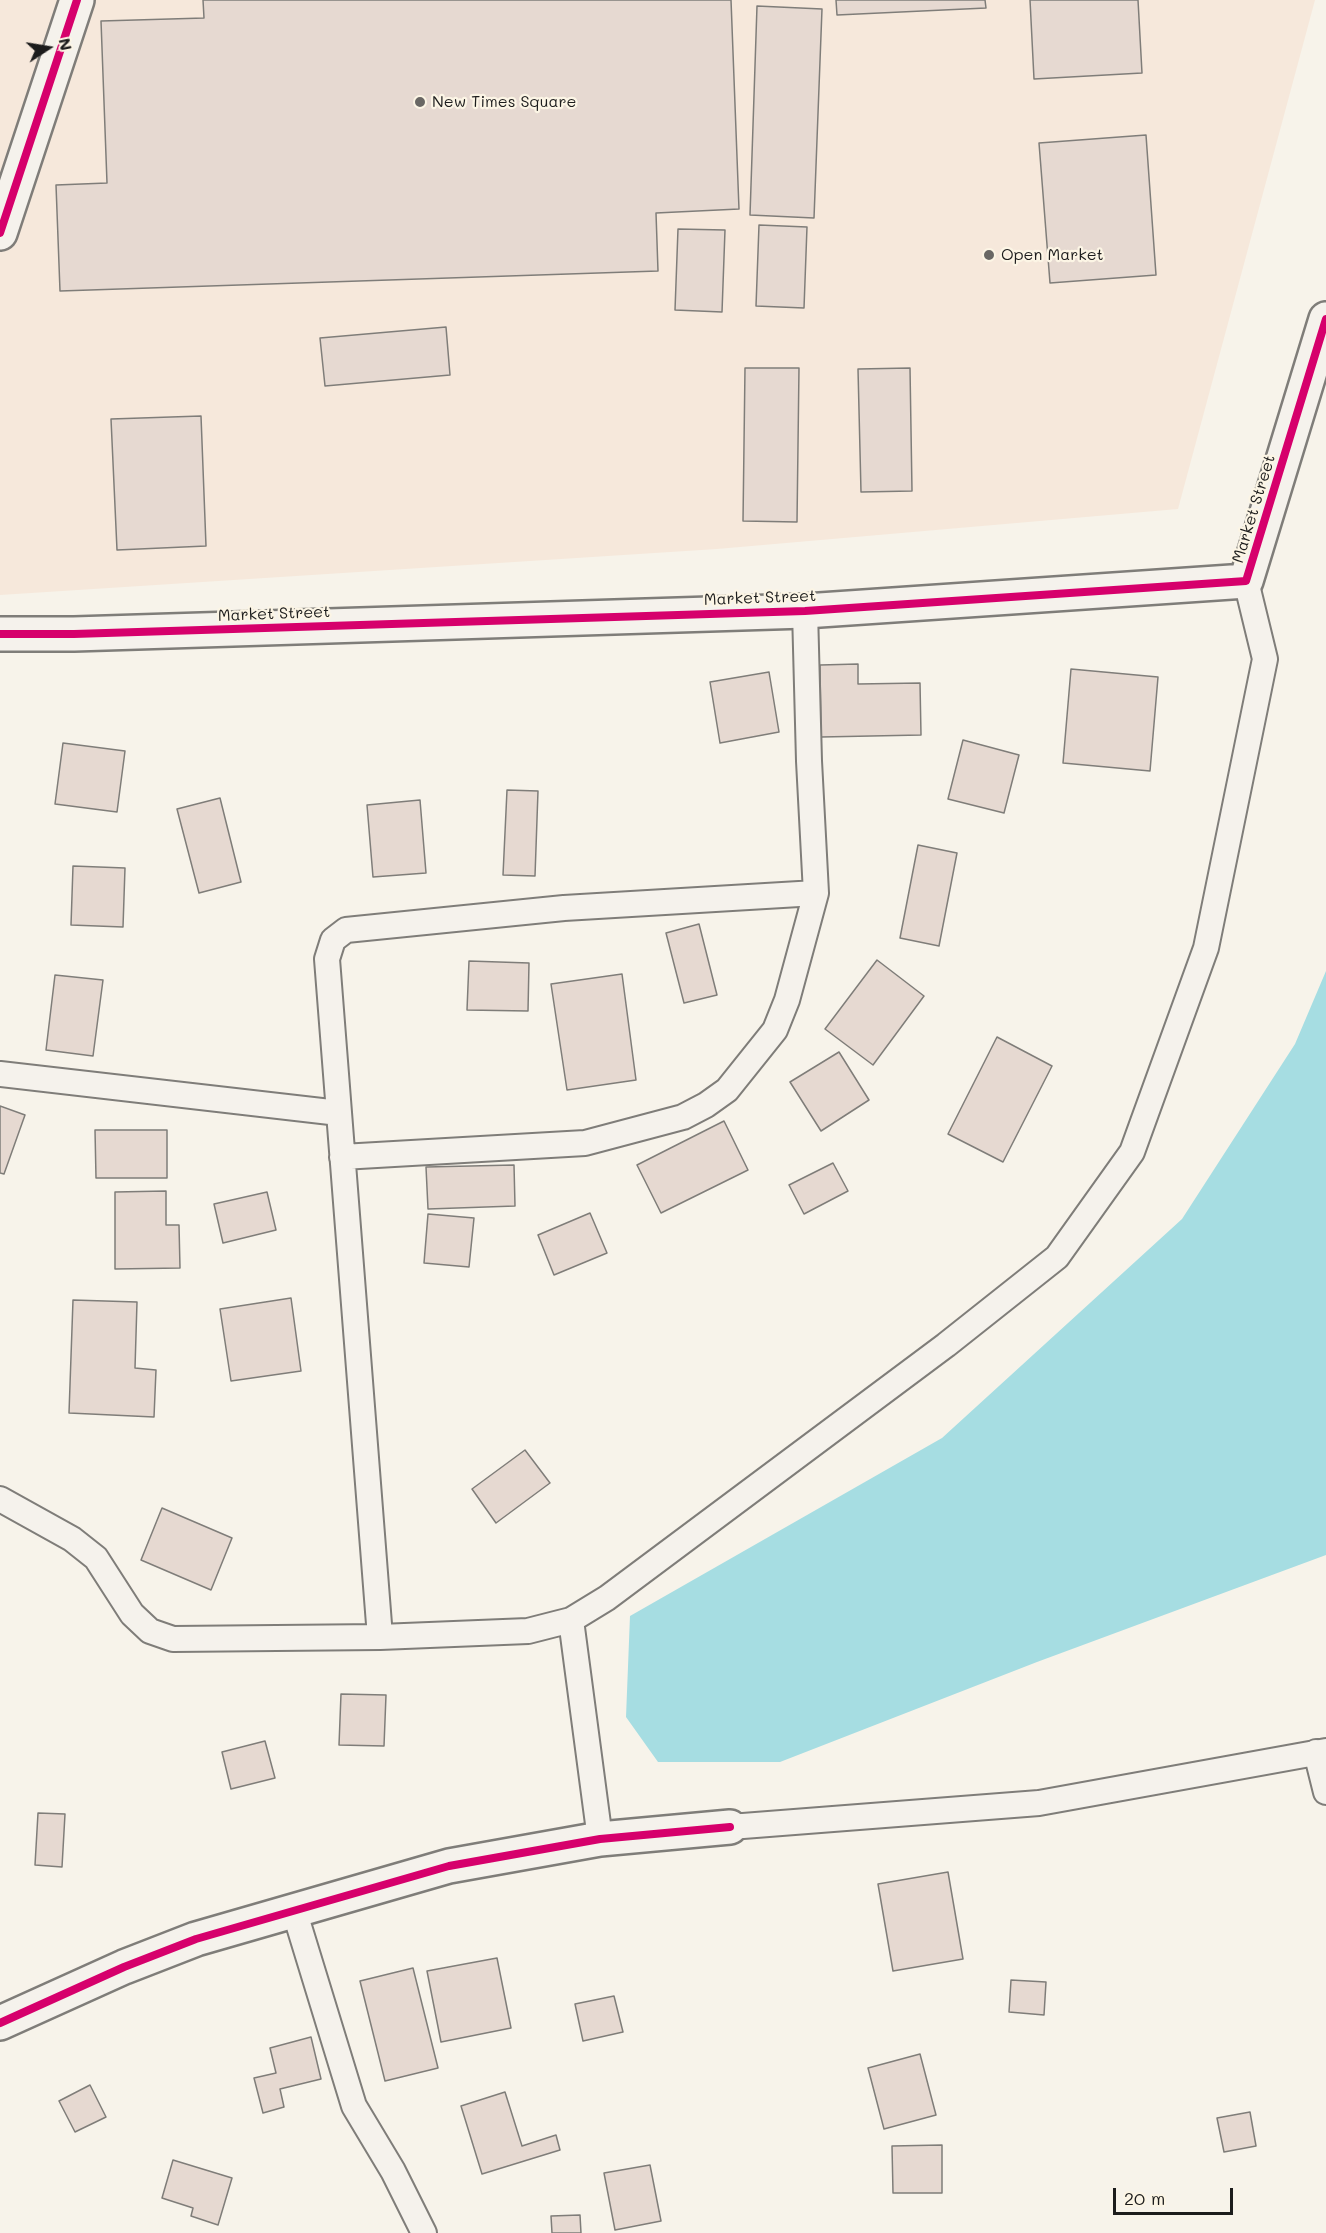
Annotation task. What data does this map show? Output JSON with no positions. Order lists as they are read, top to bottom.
{
  "streets": {
    "street": ["Market Street"]
  },
  "places": ["New Times Square", "Open Market"],
  "scale_bar": "20 m",
  "north": "right"
}
